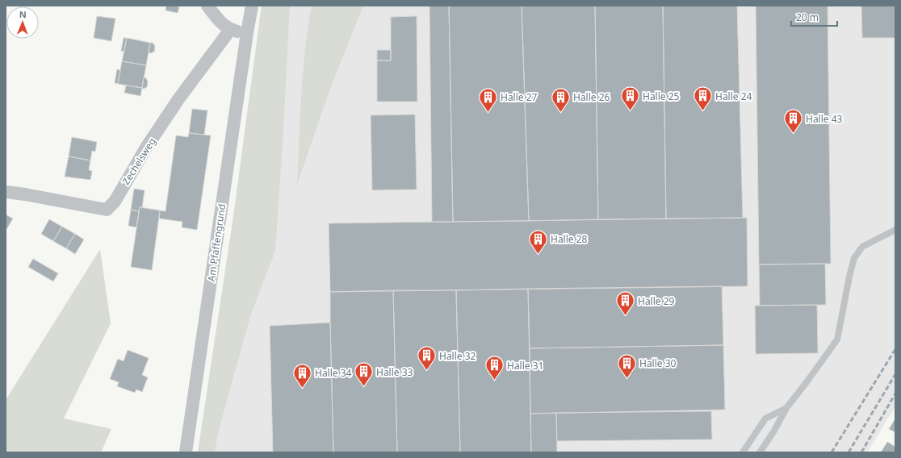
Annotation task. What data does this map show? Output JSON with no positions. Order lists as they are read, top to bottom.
{
  "streets": {
    "street": ["Zechelsweg", "Am Pfaffengrund"]
  },
  "places": {
    "building": [
      "Halle 25",
      "Halle 24",
      "Halle 27",
      "Halle 26",
      "Halle 43",
      "Halle 28",
      "Halle 29",
      "Halle 32",
      "Halle 30",
      "Halle 31",
      "Halle 33",
      "Halle 34"
    ]
  },
  "scale_bar": "20 m",
  "north": "top"
}
